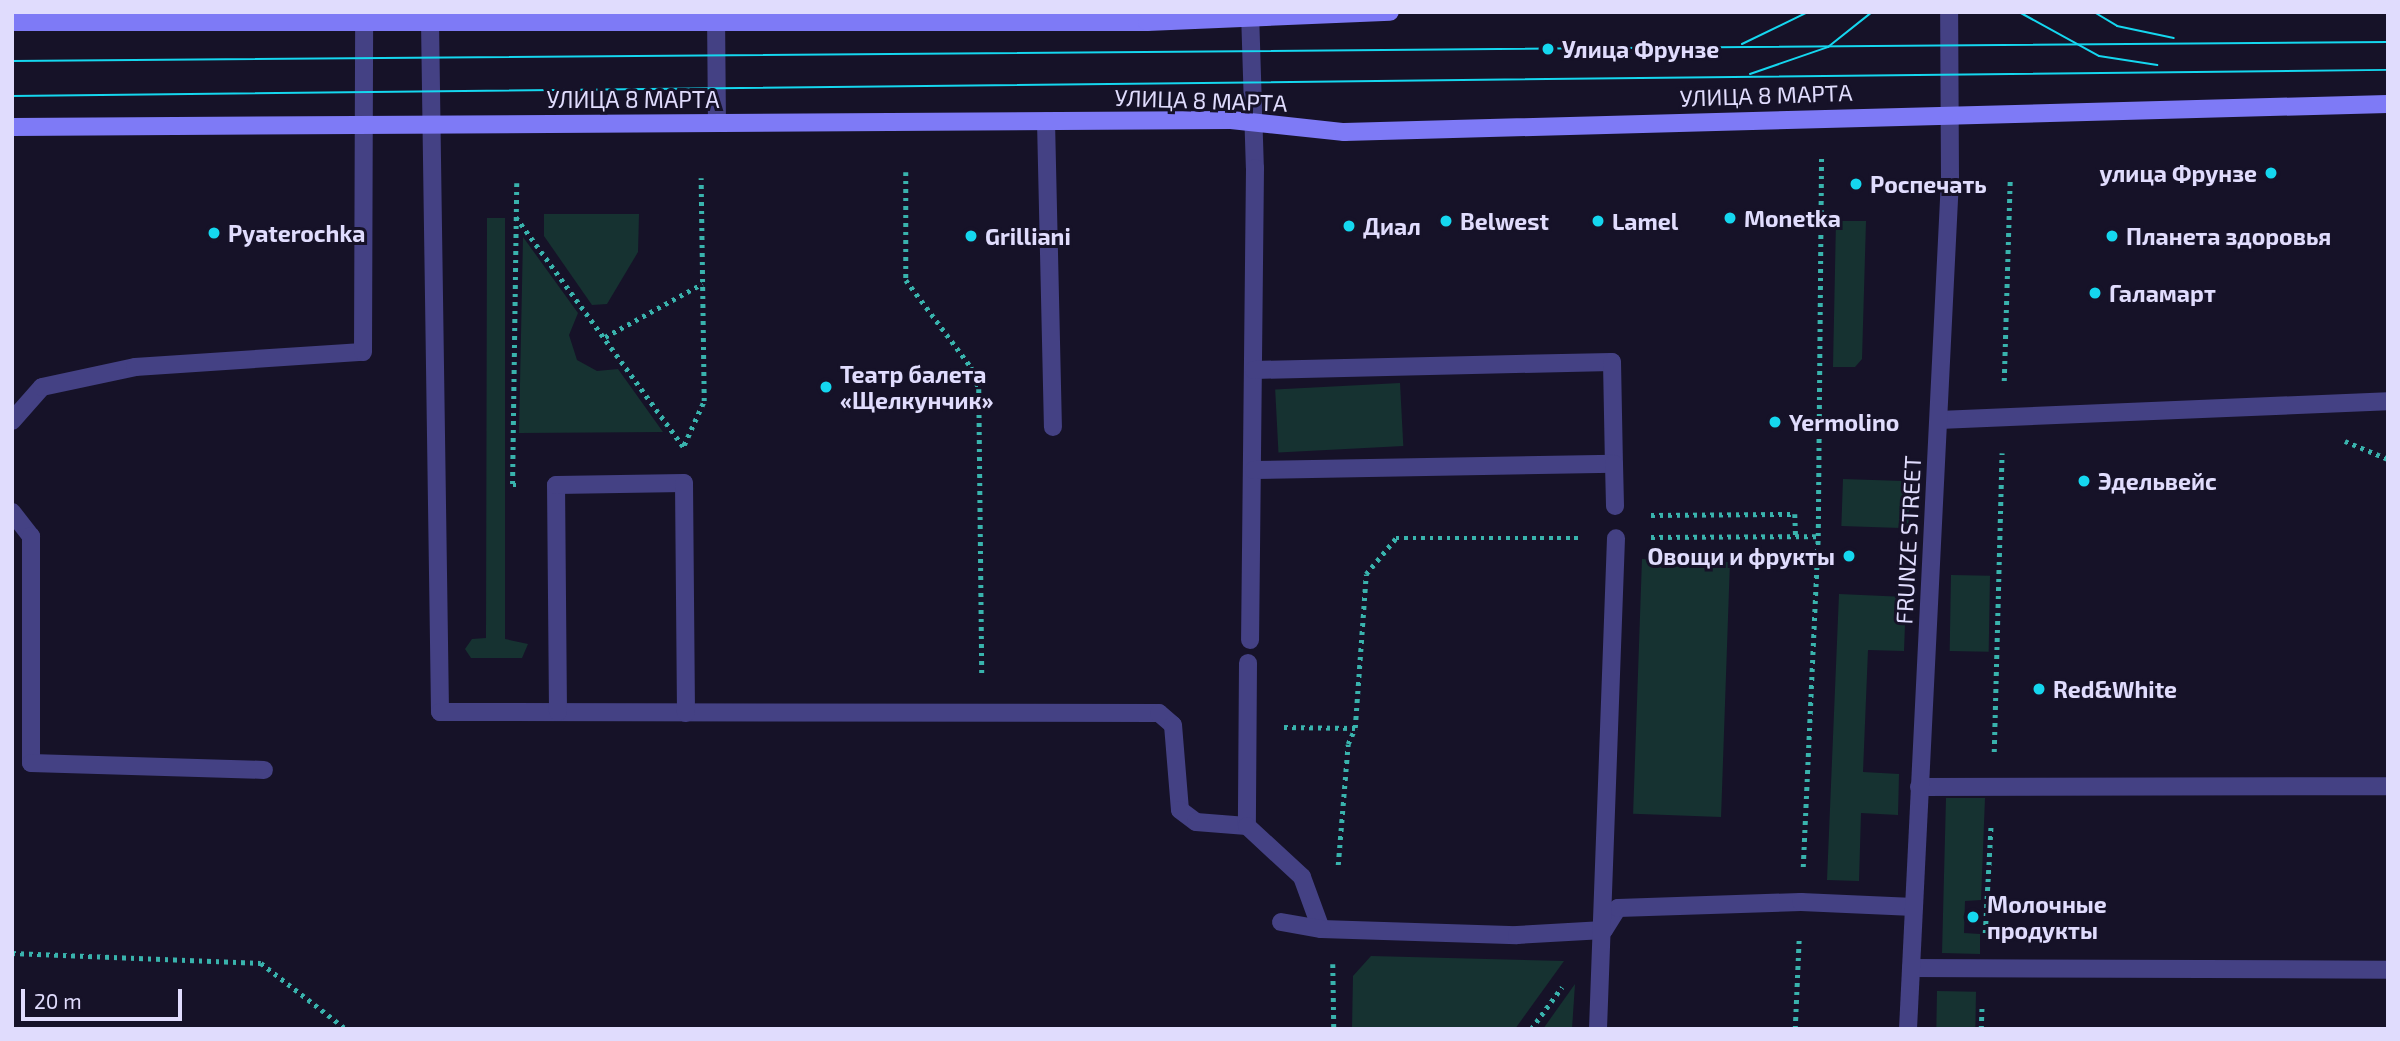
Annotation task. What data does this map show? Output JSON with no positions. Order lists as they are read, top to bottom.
{
  "streets": {
    "main road": ["УЛИЦА 8 МАРТА"],
    "street": ["FRUNZE STREET"]
  },
  "crossings": [
    ["УЛИЦА 8 МАРТА", "FRUNZE STREET"]
  ],
  "places": [
    "Улица Фрунзе",
    "улица Фрунзе",
    "Роспечать",
    "Monetka",
    "Belwest",
    "Lamel",
    "Диал",
    "Pyaterochka",
    "Grilliani",
    "Планета здоровья",
    "Галамарт",
    "Театр балета «Щелкунчик»",
    "Yermolino",
    "Эдельвейс",
    "Овощи и фрукты",
    "Red&White",
    "Молочные продукты"
  ],
  "scale_bar": "20 m"
}
